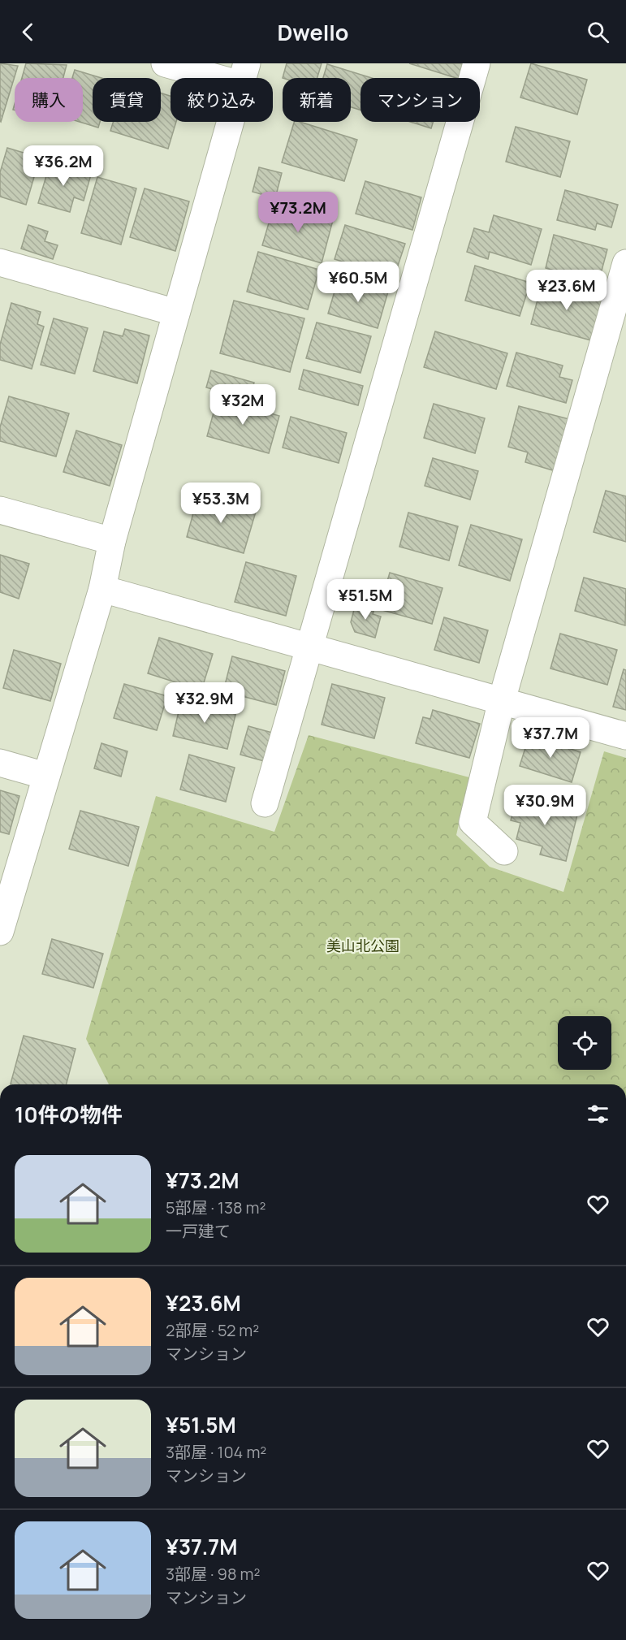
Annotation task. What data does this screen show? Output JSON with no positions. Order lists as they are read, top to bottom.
{
  "parks": ["美山北公園"],
  "page": {
    "header": "Dwello",
    "chip": [
      "購入",
      "賃貸",
      "絞り込み",
      "新着",
      "マンション"
    ],
    "price": [
      "¥36.2M",
      "¥73.2M",
      "¥60.5M",
      "¥23.6M",
      "¥32M",
      "¥53.3M",
      "¥51.5M",
      "¥32.9M",
      "¥37.7M",
      "¥30.9M"
    ],
    "heading": "10件の物件",
    "list": [
      {
        "name": "¥73.2M",
        "note": "5部屋 · 138 m² · 一戸建て"
      },
      {
        "name": "¥23.6M",
        "note": "2部屋 · 52 m² · マンション"
      },
      {
        "name": "¥51.5M",
        "note": "3部屋 · 104 m² · マンション"
      },
      {
        "name": "¥37.7M",
        "note": "3部屋 · 98 m² · マンション"
      }
    ]
  }
}
